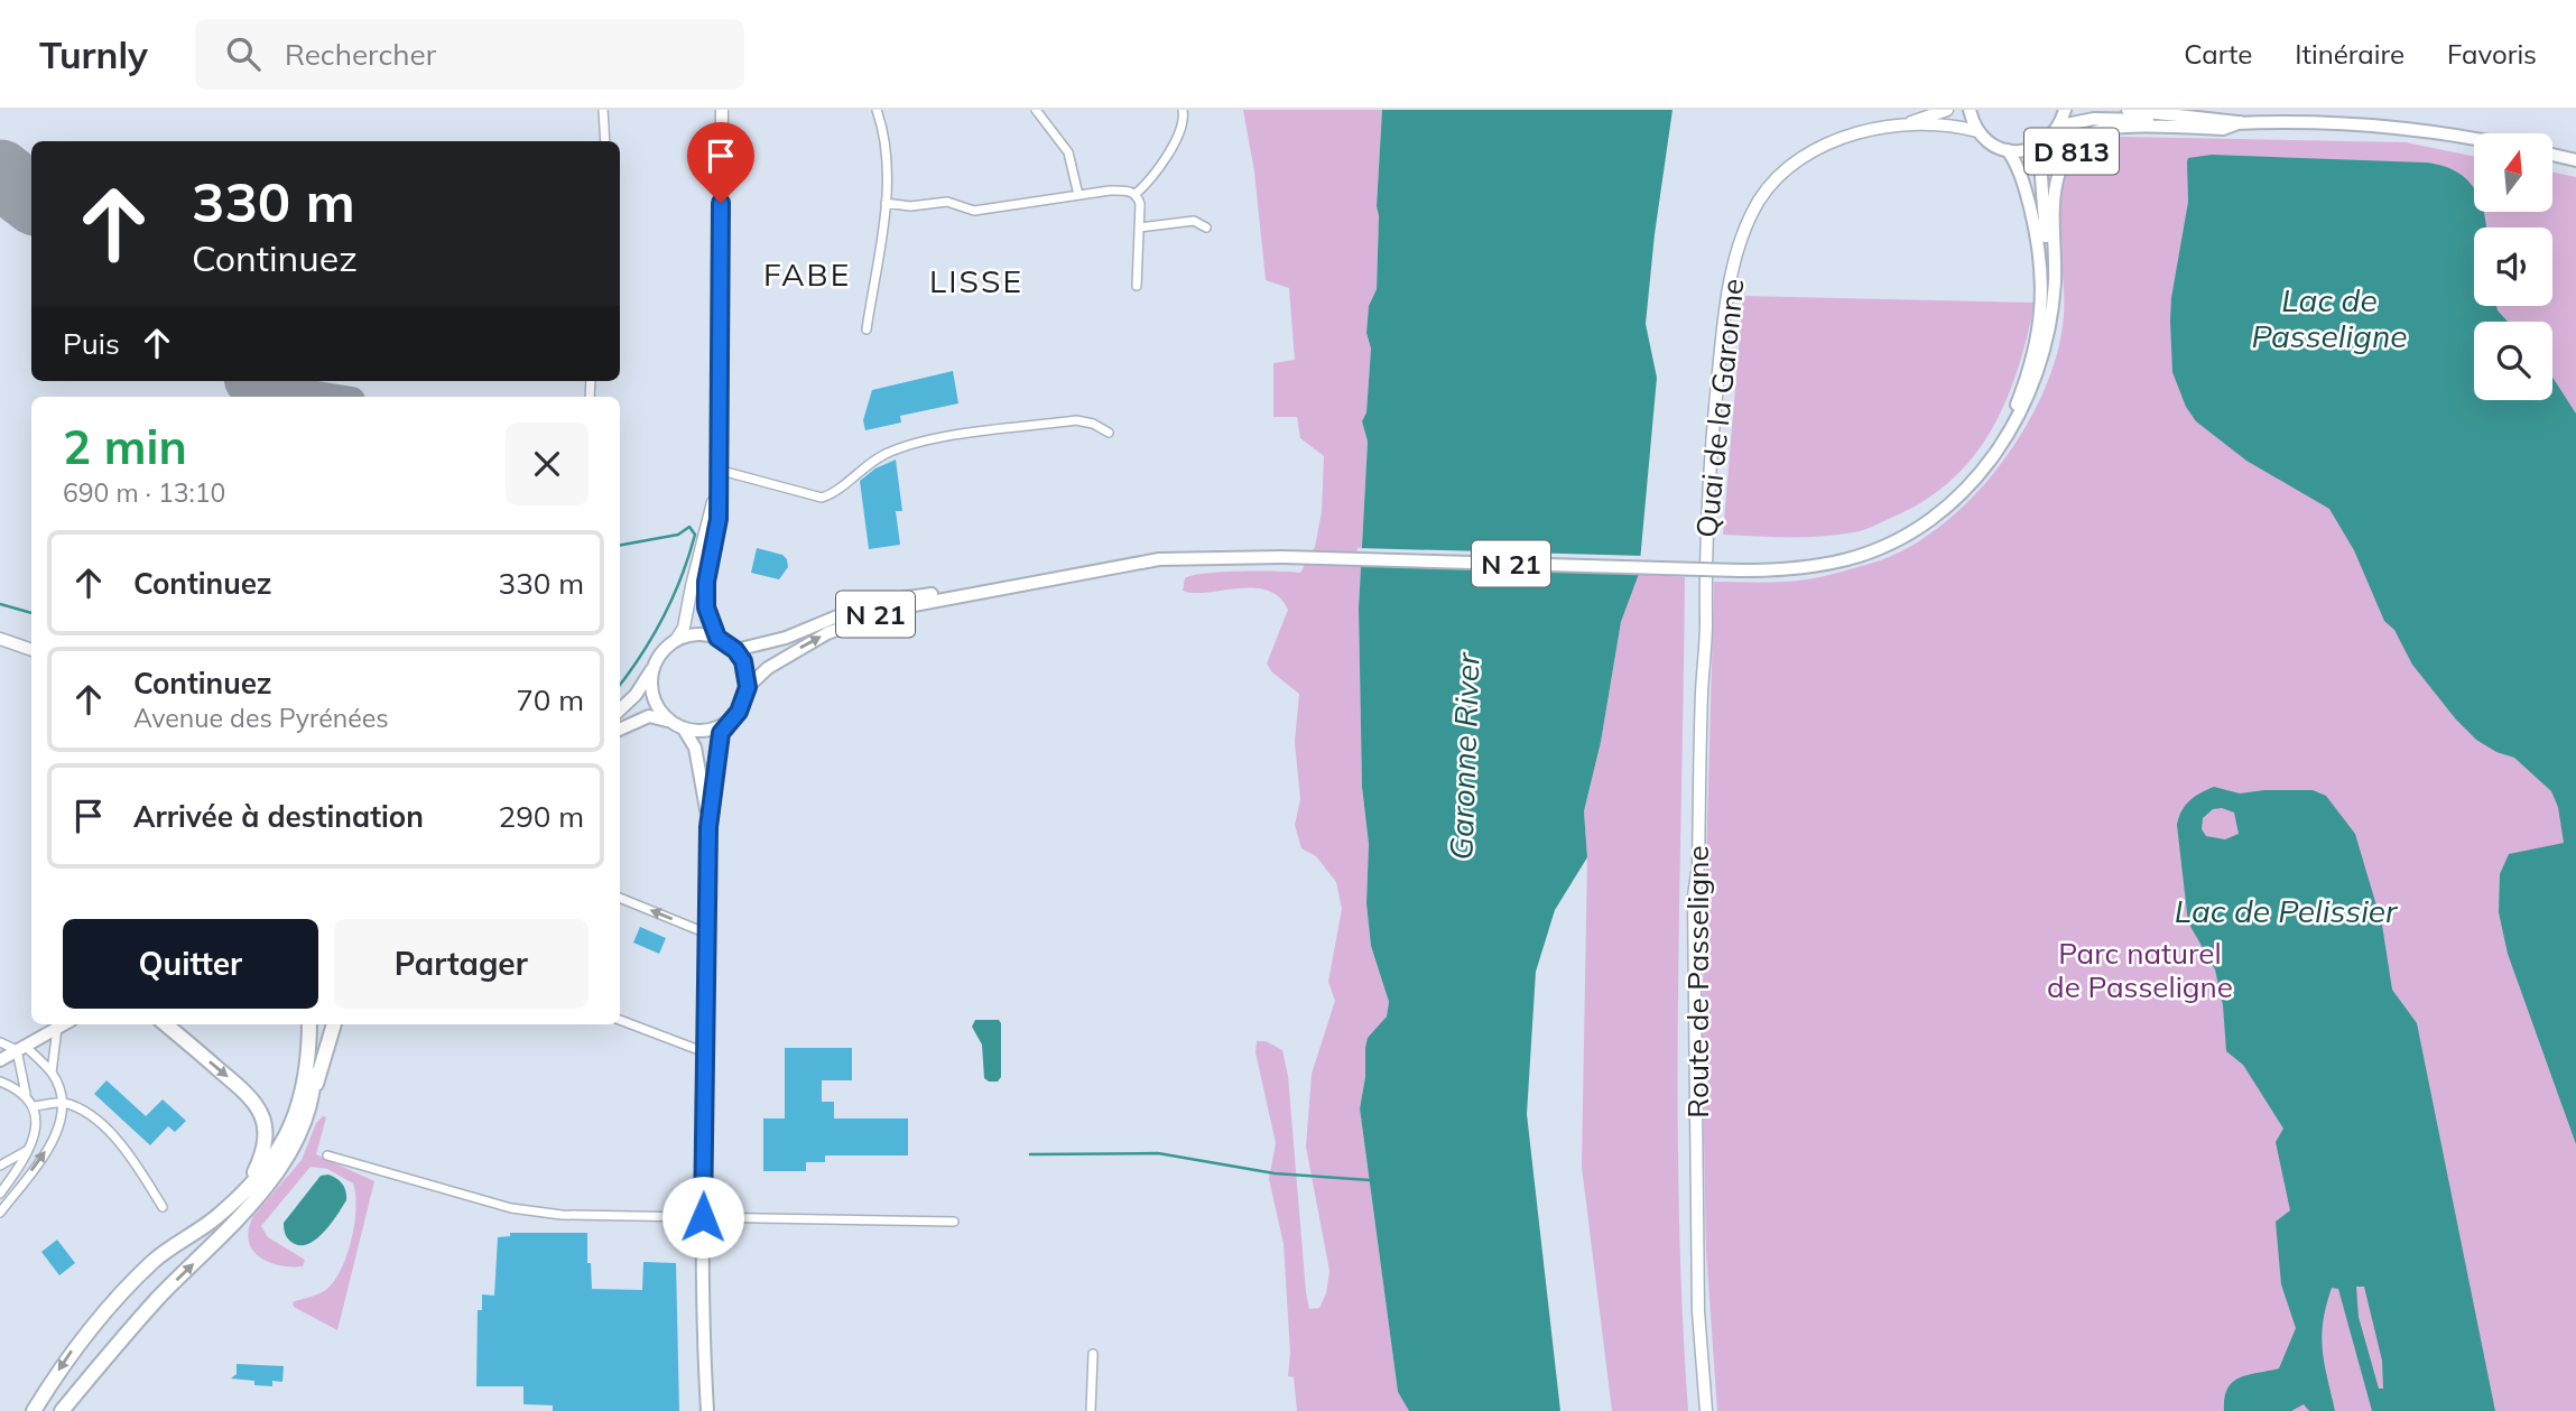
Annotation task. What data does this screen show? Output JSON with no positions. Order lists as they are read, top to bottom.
{
  "streets": {
    "main road": ["D 813", "N 21"],
    "street": ["Quai de la Garonne", "Route de Passeligne"]
  },
  "crossings": [
    ["D 813", "N 21"],
    ["Quai de la Garonne", "Route de Passeligne"]
  ],
  "districts": ["FABE", "LISSE"],
  "water": ["Lac de Passeligne", "Garonne River", "Lac de Pelissier"],
  "parks": ["Parc naturel de Passeligne"],
  "north": "top",
  "page": {
    "header": "Turnly",
    "search": "Rechercher",
    "nav": ["Carte", "Itinéraire", "Favoris"],
    "turn": ["330 m", "Continuez"],
    "then": "Puis",
    "heading": ["2 min", "690 m · 13:10"],
    "list": [
      {
        "name": "Continuez",
        "value": "330 m"
      },
      {
        "name": "Continuez",
        "note": "Avenue des Pyrénées",
        "value": "70 m"
      },
      {
        "name": "Arrivée à destination",
        "value": "290 m"
      }
    ],
    "buttons": ["Quitter", "Partager"]
  }
}
